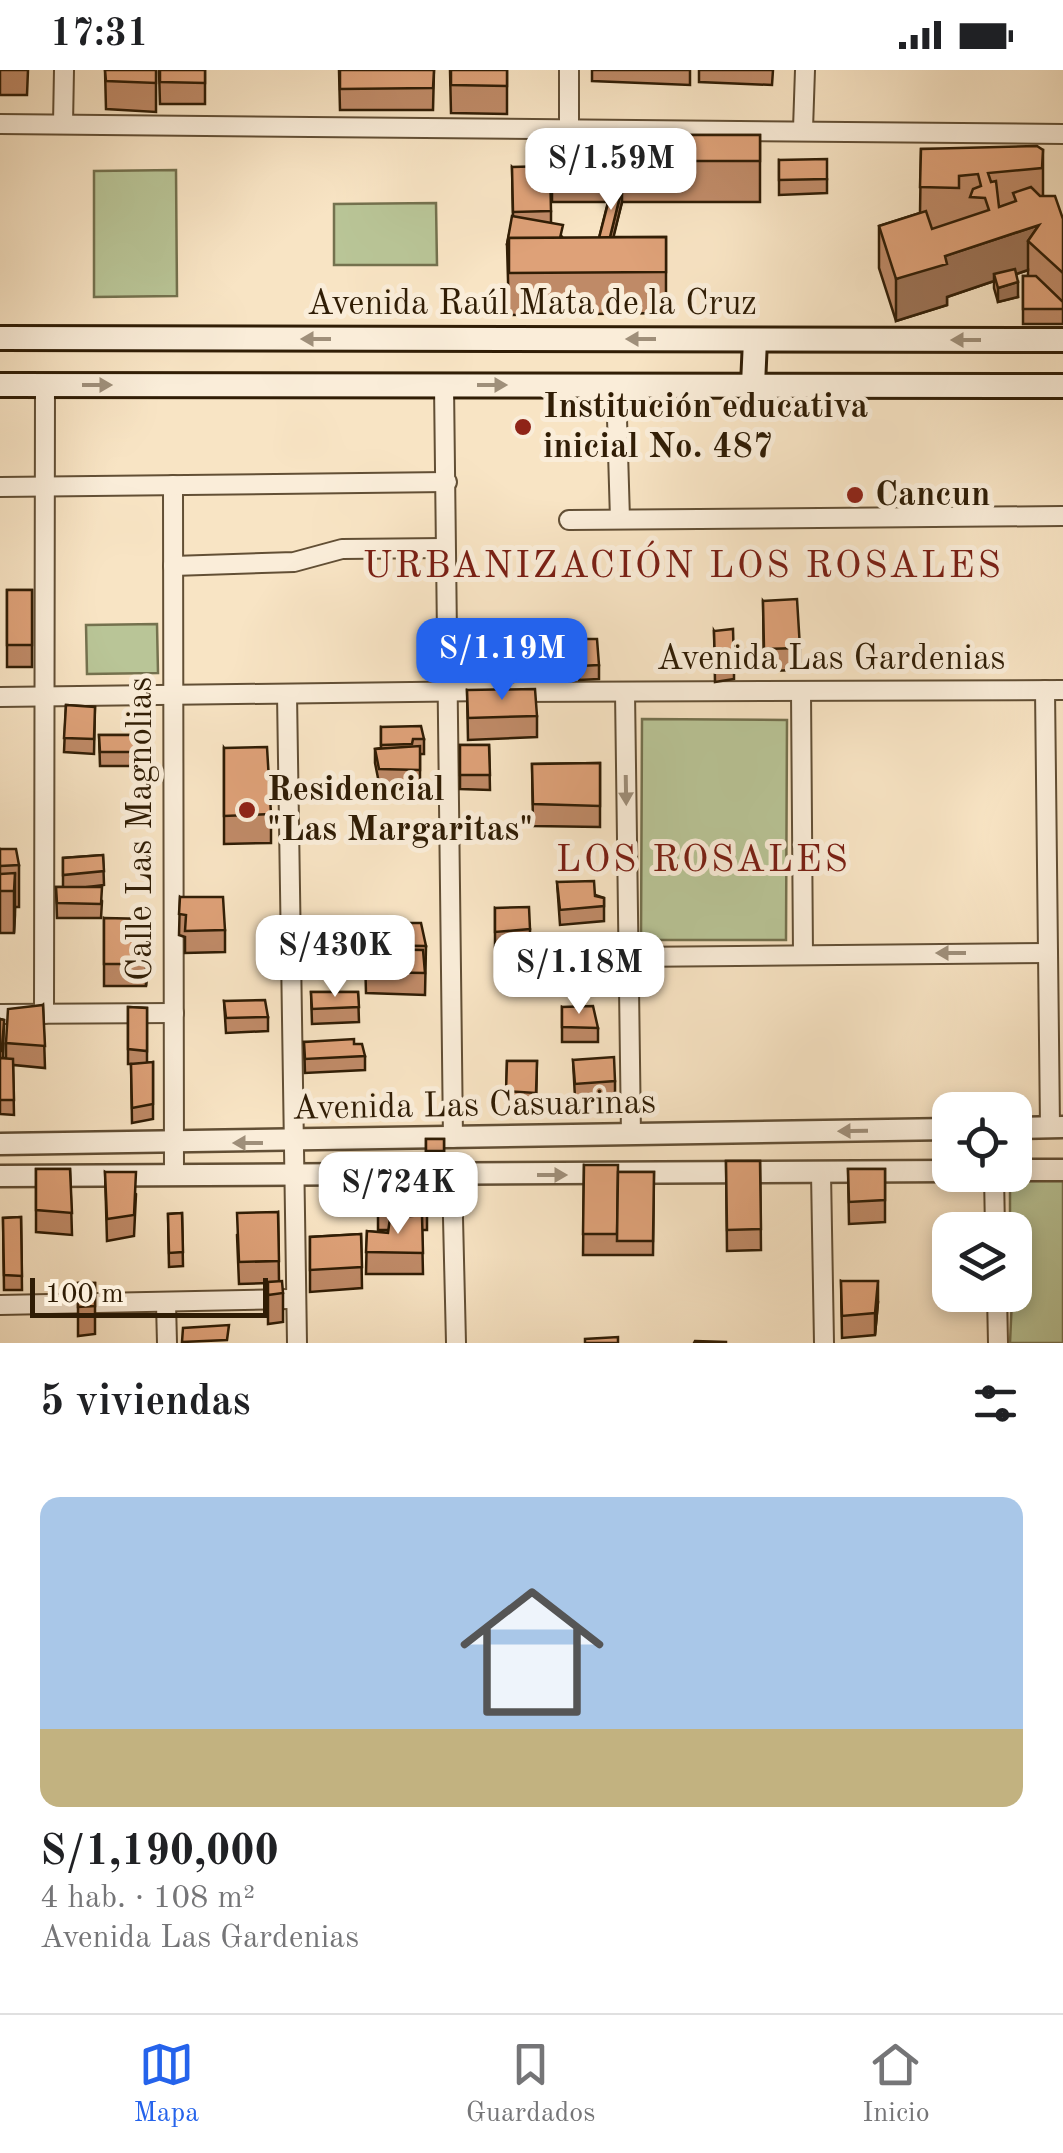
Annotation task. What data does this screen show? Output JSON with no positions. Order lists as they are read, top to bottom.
{
  "streets": {
    "main road": ["Avenida Raúl Mata de la Cruz"],
    "street": ["Avenida Las Gardenias", "Calle Las Magnolias", "Avenida Las Casuarinas"]
  },
  "crossings": [
    ["Avenida Las Gardenias", "Calle Las Magnolias"],
    ["Calle Las Magnolias", "Avenida Las Casuarinas"]
  ],
  "districts": ["URBANIZACIÓN LOS ROSALES", "LOS ROSALES"],
  "places": ["Institución educativa inicial No. 487", "Cancun", "Residencial \"Las Margaritas\""],
  "scale_bar": "100 m",
  "page": {
    "status": "17:31",
    "price": [
      "S/1.59M",
      "S/1.19M",
      "S/430K",
      "S/1.18M",
      "S/724K"
    ],
    "scale": "100 m",
    "heading": "5 viviendas",
    "list": [
      {
        "name": "S/1,190,000",
        "note": "4 hab. · 108 m² · Avenida Las Gardenias"
      }
    ],
    "tabs": ["Mapa", "Guardados", "Inicio"]
  }
}
